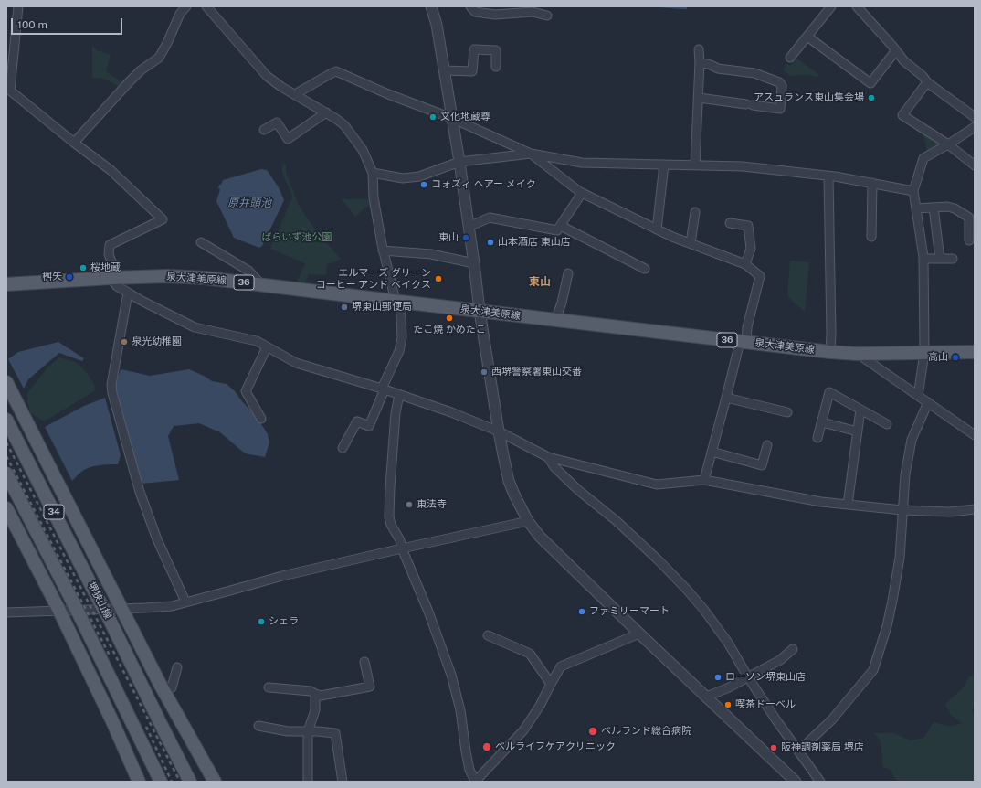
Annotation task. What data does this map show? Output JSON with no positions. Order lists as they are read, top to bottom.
{
  "streets": {
    "main road": [
      "泉大津美原線",
      "36",
      "34",
      "堺狭山線"
    ]
  },
  "districts": ["東山"],
  "water": ["原井頭池"],
  "parks": ["ばらいず池公園"],
  "places": [
    "アスュランス東山集会場",
    "文化地蔵尊",
    "コォズィ ヘアー メイク",
    "東山",
    "山本酒店 東山店",
    "桜地蔵",
    "桝矢",
    "エルマーズ グリーン コーヒー アンド ベイクス",
    "堺東山郵便局",
    "たこ焼 かめたこ",
    "泉光幼稚園",
    "高山",
    "西堺警察署東山交番",
    "東法寺",
    "ファミリーマート",
    "シェラ",
    "ローソン堺東山店",
    "喫茶ドーベル",
    "ベルランド総合病院",
    "ベルライフケアクリニック",
    "阪神調剤薬局 堺店"
  ],
  "scale_bar": "100 m"
}
